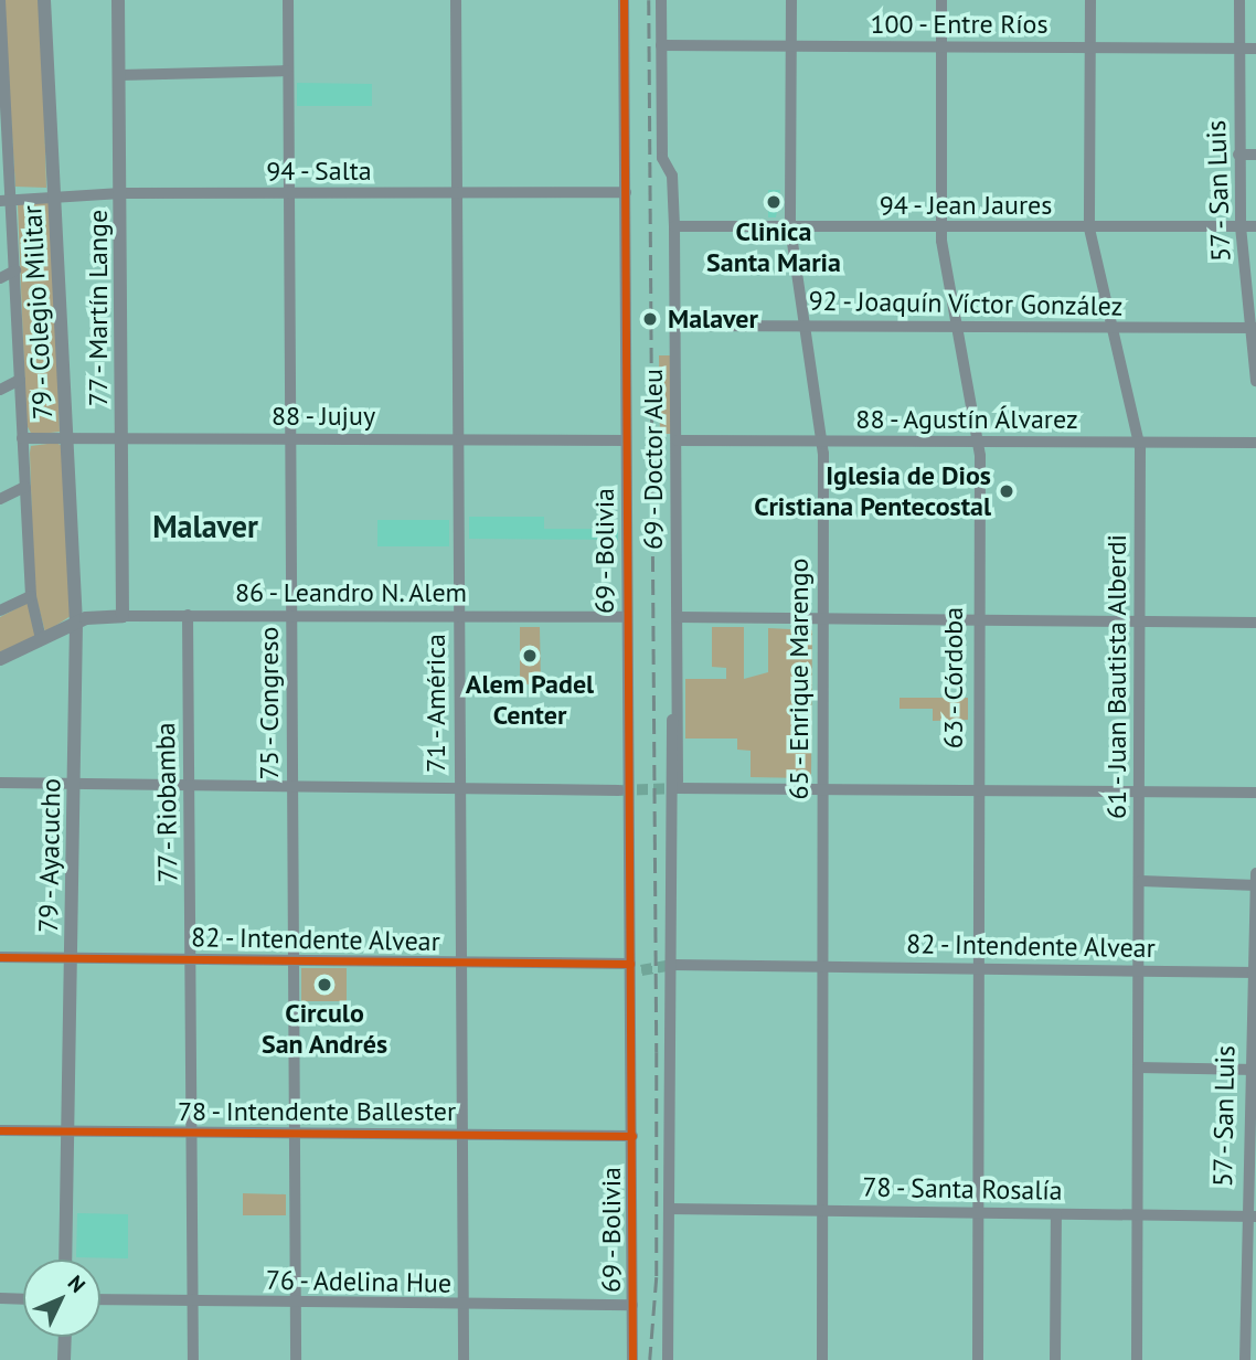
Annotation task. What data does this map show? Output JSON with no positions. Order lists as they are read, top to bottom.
{
  "streets": {
    "street": [
      "100 - Entre Ríos",
      "94 - Salta",
      "57 - San Luis",
      "94 - Jean Jaures",
      "92 - Joaquín Víctor González",
      "77 - Martín Lange",
      "79 - Colegio Militar",
      "88 - Jujuy",
      "88 - Agustín Álvarez",
      "69 - Doctor Aleu",
      "69 - Bolivia",
      "86 - Leandro N. Alem",
      "61 - Juan Bautista Alberdi",
      "63 - Córdoba",
      "65 - Enrique Marengo",
      "75 - Congreso",
      "71 - América",
      "77 - Riobamba",
      "79 - Ayacucho",
      "82 - Intendente Alvear",
      "78 - Intendente Ballester",
      "78 - Santa Rosalía",
      "76 - Adelina Hue"
    ]
  },
  "crossings": [
    ["100 - Entre Ríos", "57 - San Luis"],
    ["100 - Entre Ríos", "69 - Doctor Aleu"],
    ["100 - Entre Ríos", "61 - Juan Bautista Alberdi"],
    ["100 - Entre Ríos", "63 - Córdoba"],
    ["100 - Entre Ríos", "65 - Enrique Marengo"],
    ["94 - Salta", "77 - Martín Lange"],
    ["94 - Salta", "79 - Colegio Militar"],
    ["94 - Salta", "69 - Bolivia"],
    ["94 - Salta", "75 - Congreso"],
    ["94 - Salta", "71 - América"],
    ["57 - San Luis", "94 - Jean Jaures"],
    ["57 - San Luis", "92 - Joaquín Víctor González"],
    ["57 - San Luis", "82 - Intendente Alvear"],
    ["57 - San Luis", "78 - Santa Rosalía"],
    ["94 - Jean Jaures", "69 - Doctor Aleu"],
    ["94 - Jean Jaures", "61 - Juan Bautista Alberdi"],
    ["94 - Jean Jaures", "63 - Córdoba"],
    ["94 - Jean Jaures", "65 - Enrique Marengo"],
    ["92 - Joaquín Víctor González", "69 - Doctor Aleu"],
    ["92 - Joaquín Víctor González", "61 - Juan Bautista Alberdi"],
    ["92 - Joaquín Víctor González", "63 - Córdoba"],
    ["92 - Joaquín Víctor González", "65 - Enrique Marengo"],
    ["77 - Martín Lange", "88 - Jujuy"],
    ["77 - Martín Lange", "86 - Leandro N. Alem"],
    ["79 - Colegio Militar", "88 - Jujuy"],
    ["79 - Colegio Militar", "86 - Leandro N. Alem"],
    ["79 - Colegio Militar", "79 - Ayacucho"],
    ["88 - Jujuy", "69 - Bolivia"],
    ["88 - Jujuy", "75 - Congreso"],
    ["88 - Jujuy", "71 - América"],
    ["88 - Agustín Álvarez", "69 - Doctor Aleu"],
    ["88 - Agustín Álvarez", "61 - Juan Bautista Alberdi"],
    ["88 - Agustín Álvarez", "63 - Córdoba"],
    ["88 - Agustín Álvarez", "65 - Enrique Marengo"],
    ["69 - Doctor Aleu", "82 - Intendente Alvear"],
    ["69 - Doctor Aleu", "78 - Santa Rosalía"],
    ["69 - Bolivia", "86 - Leandro N. Alem"],
    ["69 - Bolivia", "82 - Intendente Alvear"],
    ["69 - Bolivia", "78 - Intendente Ballester"],
    ["69 - Bolivia", "76 - Adelina Hue"],
    ["86 - Leandro N. Alem", "75 - Congreso"],
    ["86 - Leandro N. Alem", "71 - América"],
    ["86 - Leandro N. Alem", "77 - Riobamba"],
    ["86 - Leandro N. Alem", "79 - Ayacucho"],
    ["61 - Juan Bautista Alberdi", "82 - Intendente Alvear"],
    ["61 - Juan Bautista Alberdi", "78 - Santa Rosalía"],
    ["63 - Córdoba", "82 - Intendente Alvear"],
    ["63 - Córdoba", "78 - Santa Rosalía"],
    ["65 - Enrique Marengo", "82 - Intendente Alvear"],
    ["65 - Enrique Marengo", "78 - Santa Rosalía"],
    ["75 - Congreso", "82 - Intendente Alvear"],
    ["75 - Congreso", "78 - Intendente Ballester"],
    ["75 - Congreso", "76 - Adelina Hue"],
    ["71 - América", "82 - Intendente Alvear"],
    ["71 - América", "78 - Intendente Ballester"],
    ["71 - América", "76 - Adelina Hue"],
    ["77 - Riobamba", "82 - Intendente Alvear"],
    ["77 - Riobamba", "78 - Intendente Ballester"],
    ["77 - Riobamba", "76 - Adelina Hue"],
    ["79 - Ayacucho", "82 - Intendente Alvear"],
    ["79 - Ayacucho", "78 - Intendente Ballester"]
  ],
  "districts": ["Malaver"],
  "places": [
    "Clinica Santa Maria",
    "Malaver",
    "Iglesia de Dios Cristiana Pentecostal",
    "Alem Padel Center",
    "Circulo San Andrés"
  ],
  "north": "top right"
}
